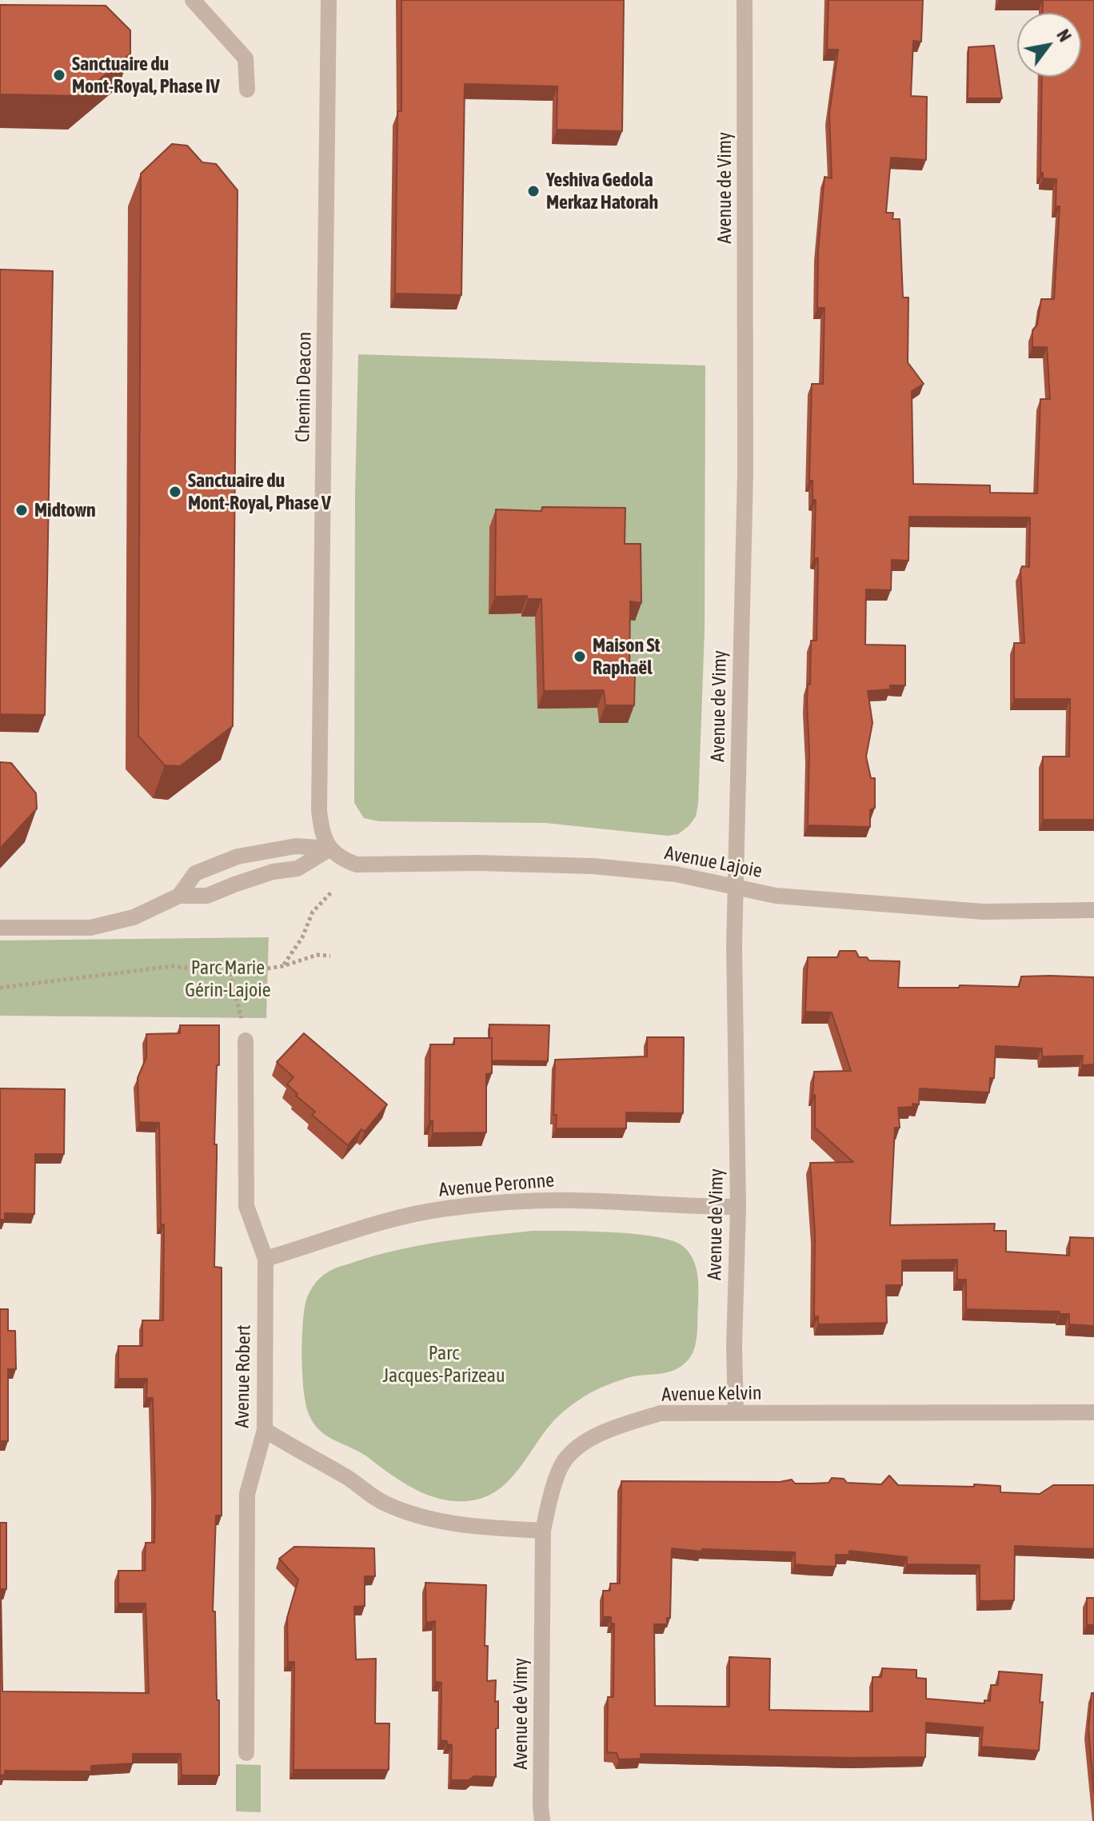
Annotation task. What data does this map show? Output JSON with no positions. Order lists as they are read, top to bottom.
{
  "streets": {
    "street": [
      "Avenue de Vimy",
      "Chemin Deacon",
      "Avenue Lajoie",
      "Avenue Peronne",
      "Avenue Robert",
      "Avenue Kelvin"
    ]
  },
  "crossings": [
    ["Avenue de Vimy", "Avenue Lajoie"],
    ["Avenue de Vimy", "Avenue Peronne"],
    ["Avenue de Vimy", "Avenue Kelvin"],
    ["Chemin Deacon", "Avenue Lajoie"],
    ["Avenue Peronne", "Avenue Robert"]
  ],
  "parks": ["Parc Marie Gérin-Lajoie", "Parc Jacques-Parizeau"],
  "places": [
    "Sanctuaire du Mont-Royal, Phase IV",
    "Yeshiva Gedola Merkaz Hatorah",
    "Sanctuaire du Mont-Royal, Phase V",
    "Midtown",
    "Maison St Raphaël"
  ],
  "north": "top right"
}
